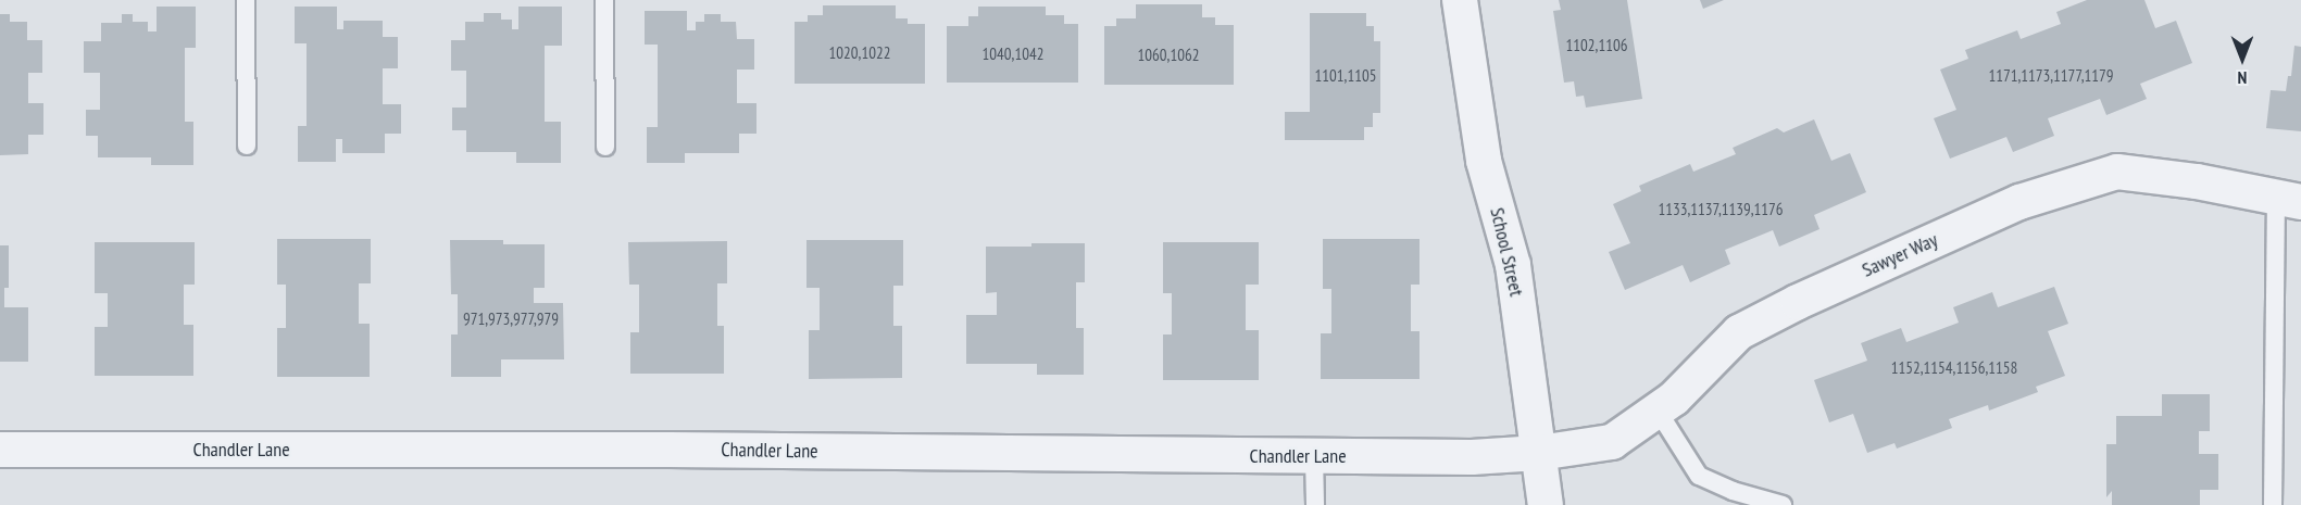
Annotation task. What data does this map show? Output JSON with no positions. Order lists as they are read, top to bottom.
{
  "streets": {
    "street": ["School Street", "Sawyer Way", "Chandler Lane"]
  },
  "crossings": [
    ["School Street", "Sawyer Way"],
    ["School Street", "Chandler Lane"],
    ["Sawyer Way", "Chandler Lane"]
  ],
  "house_numbers": [
    "1102,1106",
    "1020,1022",
    "1040,1042",
    "1060,1062",
    "1101,1105",
    "1171,1173,1177,1179",
    "1133,1137,1139,1176",
    "971,973,977,979",
    "1152,1154,1156,1158"
  ],
  "north": "bottom"
}
